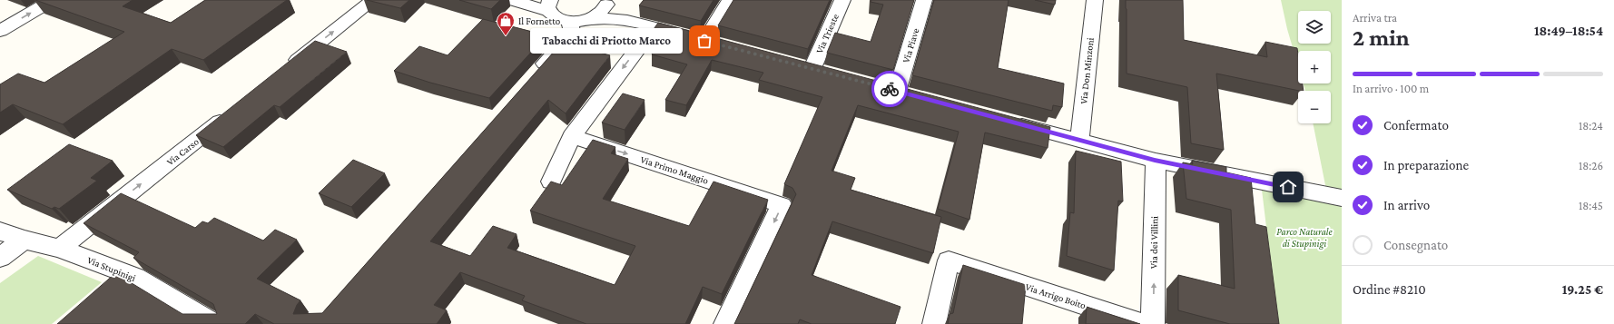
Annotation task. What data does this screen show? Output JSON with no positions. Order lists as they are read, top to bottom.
{
  "streets": {
    "street": [
      "Via Trieste",
      "Via Piave",
      "Via Don Minzoni",
      "Via Carso",
      "Via Primo Maggio",
      "Via dei Villini",
      "Via Stupinigi",
      "Via Arrigo Boito"
    ]
  },
  "crossings": [
    ["Via Carso", "Via Stupinigi"]
  ],
  "one_way": ["Via Carso", "Via dei Villini"],
  "parks": ["Parco Naturale di Stupinigi"],
  "places": {
    "shop": ["Il Fornetto"],
    "other": ["Tabacchi di Priotto Marco"]
  },
  "page": {
    "heading": ["2 min", "Arriva tra", "18:49–18:54"],
    "panel": ["Ordine #8210", "19.25 €"],
    "map_buttons": ["+", "−"],
    "bubble": "Tabacchi di Priotto Marco",
    "bar": "In arrivo · 100 m",
    "list": [
      ["Confermato", "18:24"],
      ["In preparazione", "18:26"],
      ["In arrivo", "18:45"],
      "Consegnato"
    ]
  }
}
